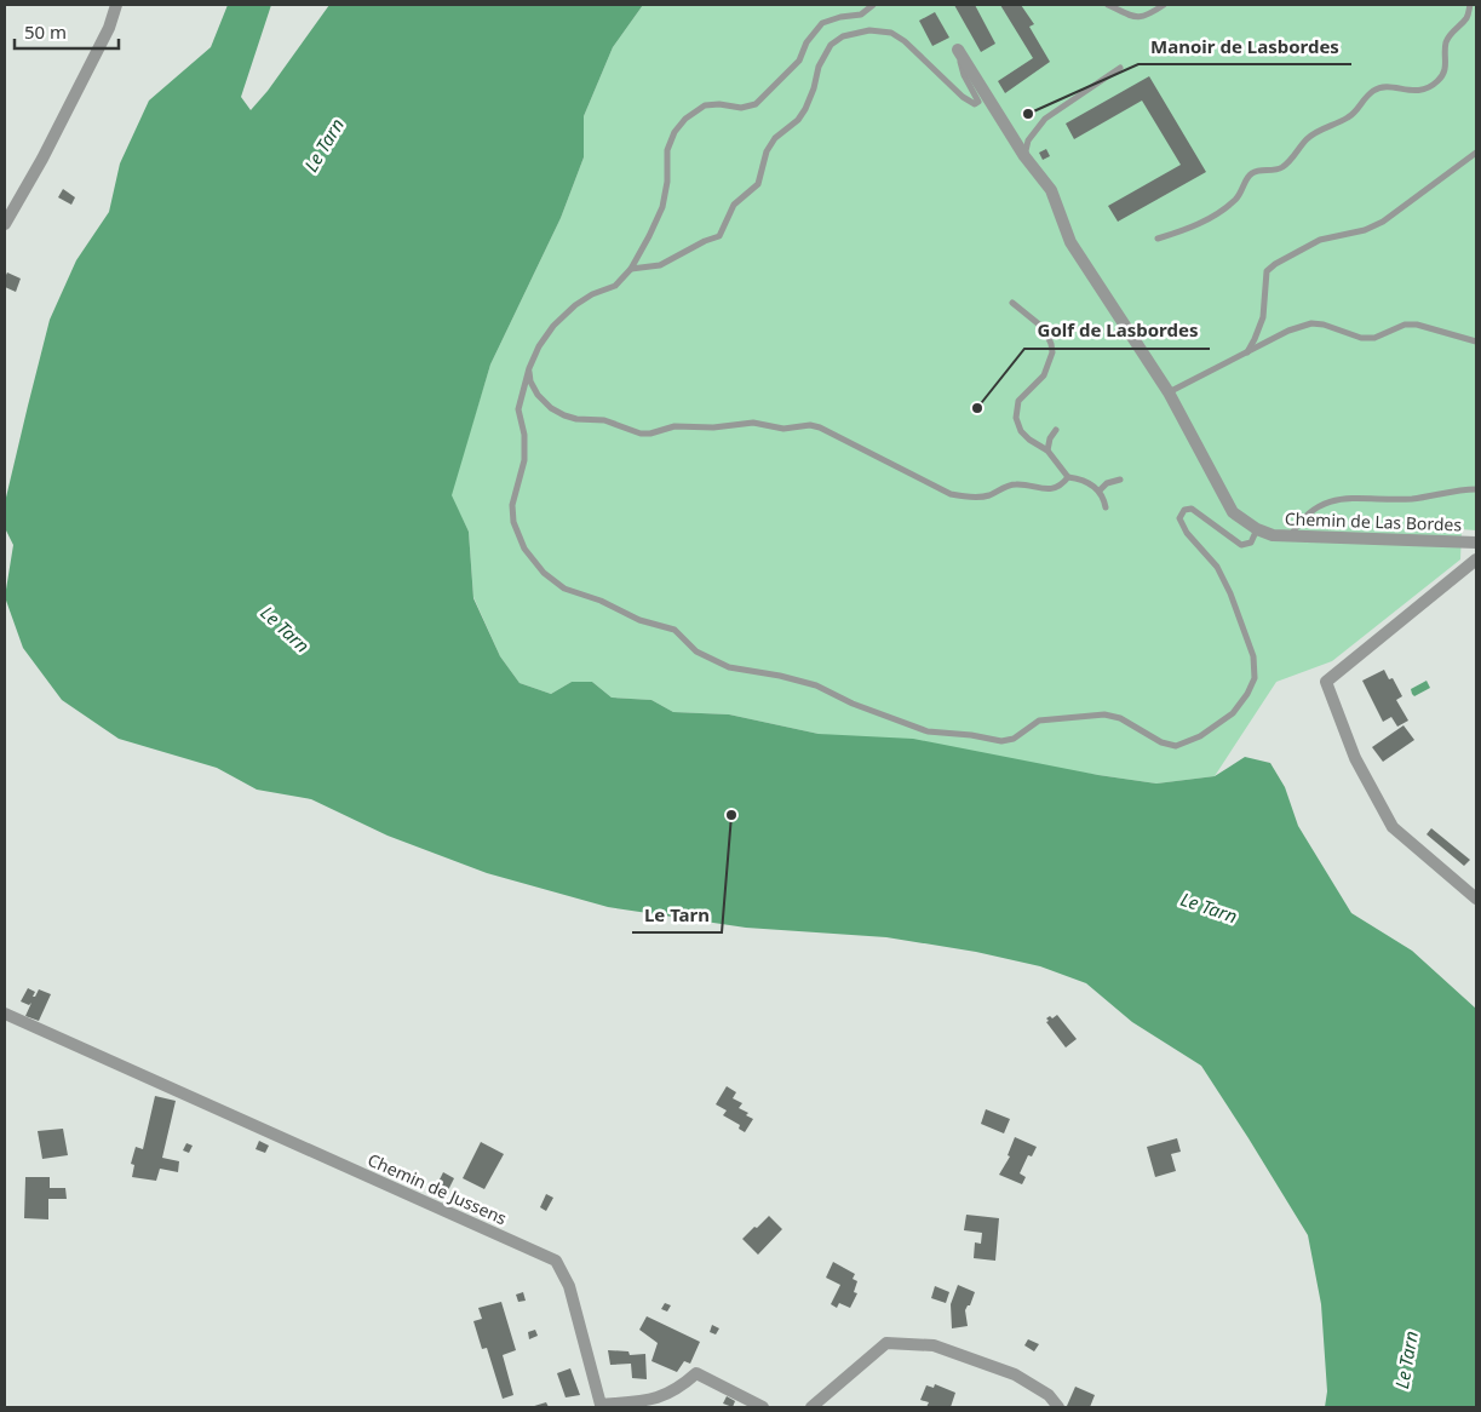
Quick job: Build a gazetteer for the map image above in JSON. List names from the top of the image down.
{
  "streets": {
    "street": ["Chemin de Las Bordes", "Chemin de Jussens"]
  },
  "water": ["Le Tarn"],
  "places": ["Manoir de Lasbordes", "Golf de Lasbordes", "Le Tarn"],
  "scale_bar": "50 m"
}
